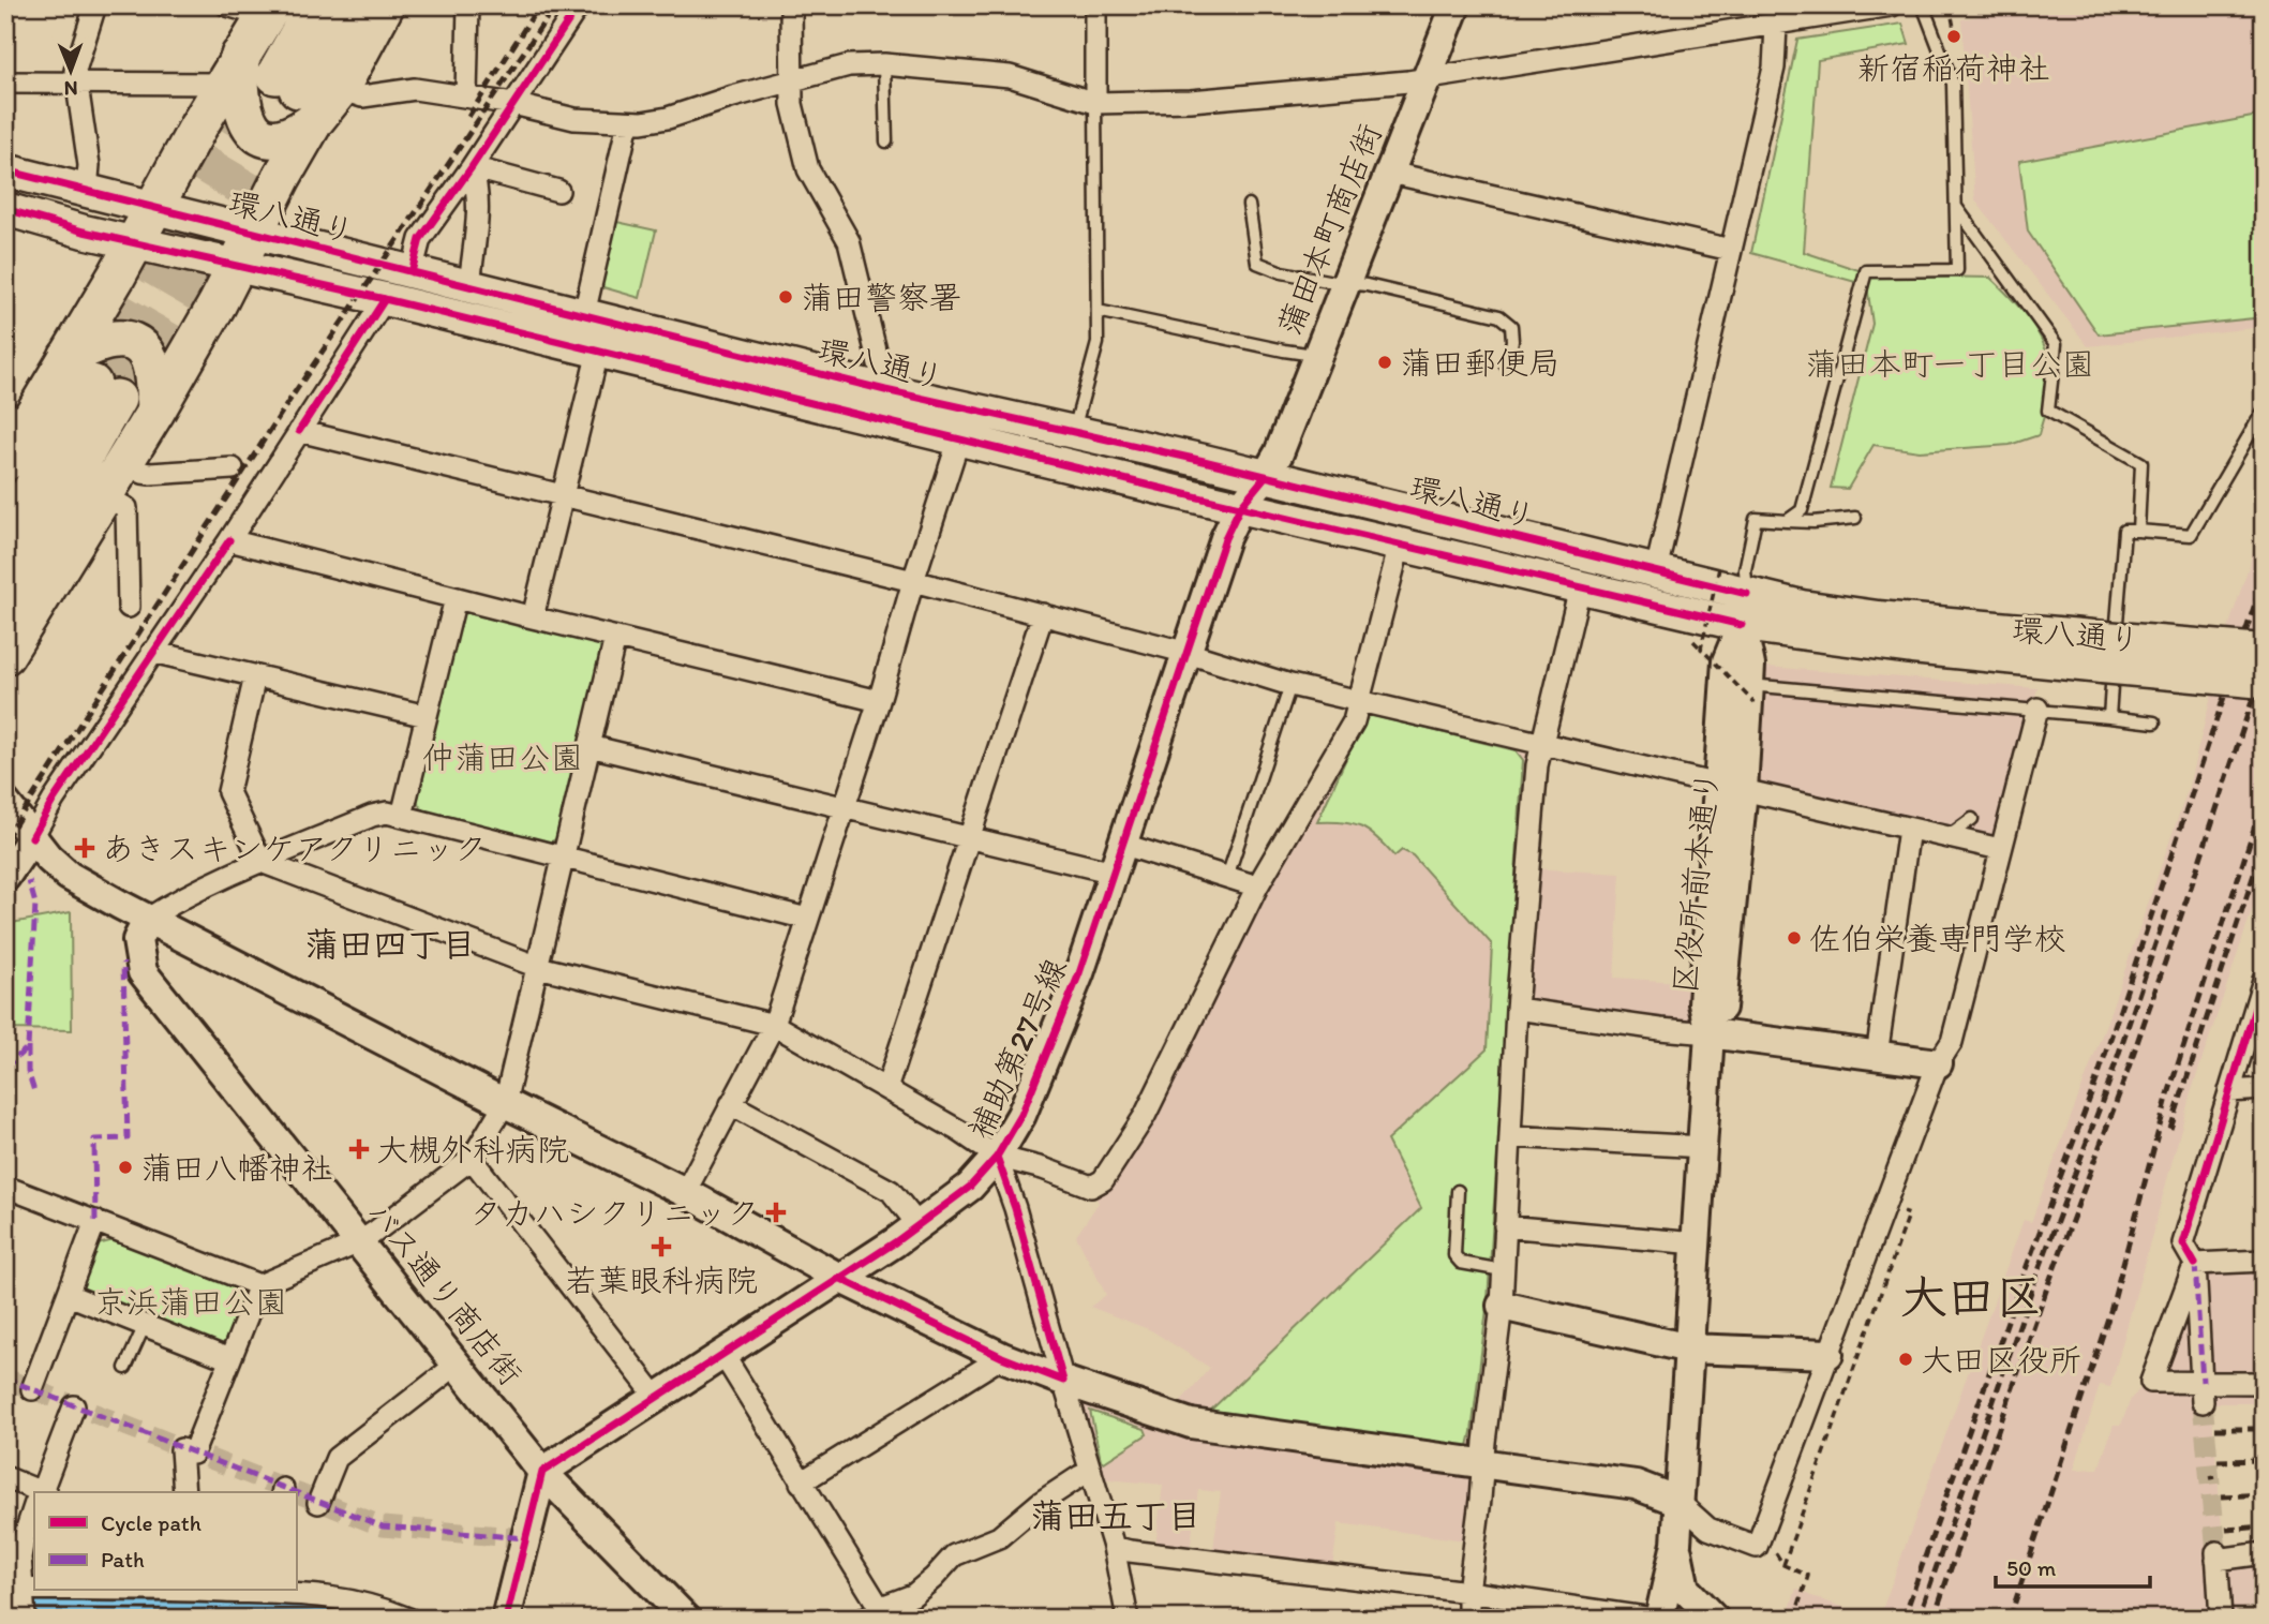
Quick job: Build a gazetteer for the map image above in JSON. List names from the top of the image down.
{
  "streets": {
    "main road": ["環八通り"],
    "street": [
      "蒲田本町商店街",
      "区役所前本通り",
      "補助第27号線",
      "バス通り商店街"
    ]
  },
  "crossings": [
    ["環八通り", "蒲田本町商店街"],
    ["環八通り", "区役所前本通り"],
    ["環八通り", "補助第27号線"],
    ["蒲田本町商店街", "補助第27号線"],
    ["補助第27号線", "バス通り商店街"]
  ],
  "districts": ["蒲田四丁目", "大田区", "蒲田五丁目"],
  "parks": ["蒲田本町一丁目公園", "仲蒲田公園", "京浜蒲田公園"],
  "places": {
    "other": [
      "新宿稲荷神社",
      "蒲田警察署",
      "蒲田郵便局",
      "佐伯栄養専門学校",
      "蒲田八幡神社",
      "大田区役所"
    ],
    "health": [
      "あきスキンケアクリニック",
      "大槻外科病院",
      "タカハシクリニック",
      "若葉眼科病院"
    ]
  },
  "legend": ["Cycle path", "Path"],
  "scale_bar": "50 m",
  "north": "bottom"
}
